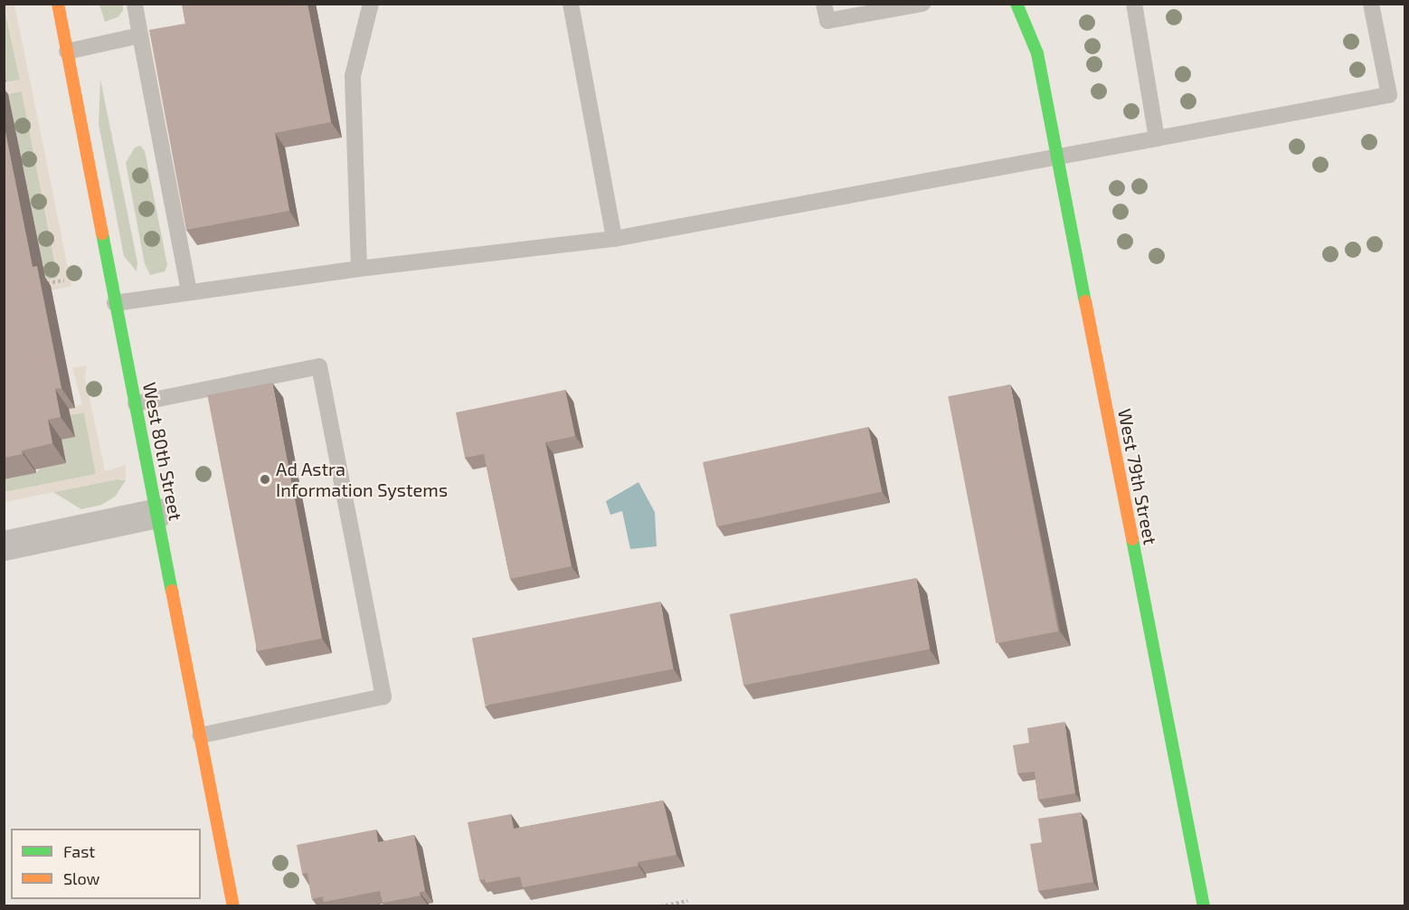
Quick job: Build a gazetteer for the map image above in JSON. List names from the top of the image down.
{
  "streets": {
    "street": ["West 80th Street", "West 79th Street"]
  },
  "places": ["Ad Astra Information Systems"],
  "legend": ["Fast", "Slow"]
}
